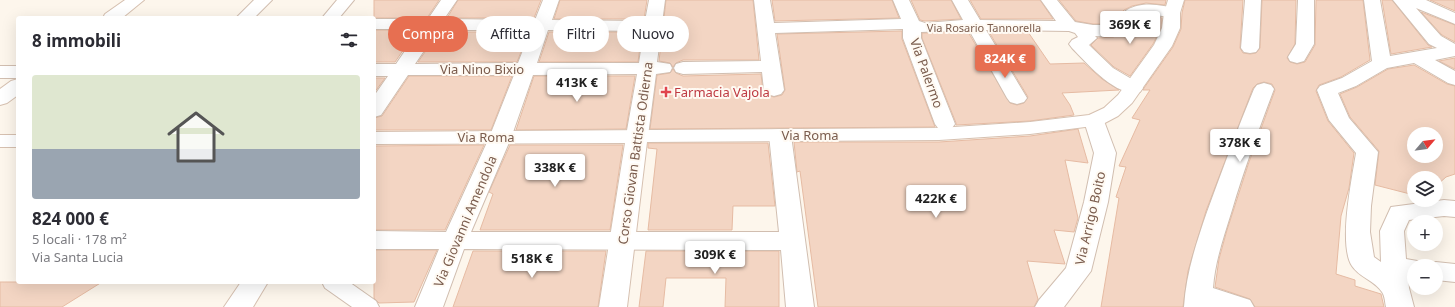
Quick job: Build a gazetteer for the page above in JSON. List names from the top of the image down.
{
  "streets": {
    "street": [
      "Via Rosario Tannorella",
      "Via Nino Bixio",
      "Via Palermo",
      "Via Roma",
      "Corso Giovan Battista Odierna",
      "Via Arrigo Boito",
      "Via Giovanni Amendola"
    ]
  },
  "crossings": [
    ["Via Rosario Tannorella", "Via Palermo"],
    ["Via Rosario Tannorella", "Via Roma"],
    ["Via Nino Bixio", "Corso Giovan Battista Odierna"],
    ["Via Nino Bixio", "Via Giovanni Amendola"],
    ["Via Roma", "Corso Giovan Battista Odierna"],
    ["Via Roma", "Via Arrigo Boito"],
    ["Via Roma", "Via Giovanni Amendola"]
  ],
  "places": {
    "health": ["Farmacia Vajola"]
  },
  "north": "top right",
  "page": {
    "price": [
      "369K €",
      "824K €",
      "413K €",
      "378K €",
      "338K €",
      "422K €",
      "309K €",
      "518K €"
    ],
    "chip": [
      "Compra",
      "Affitta",
      "Filtri",
      "Nuovo"
    ],
    "heading": "8 immobili",
    "list": [
      {
        "name": "824 000 €",
        "note": "5 locali · 178 m² · Via Santa Lucia"
      }
    ],
    "map_buttons": ["+", "−"]
  }
}
